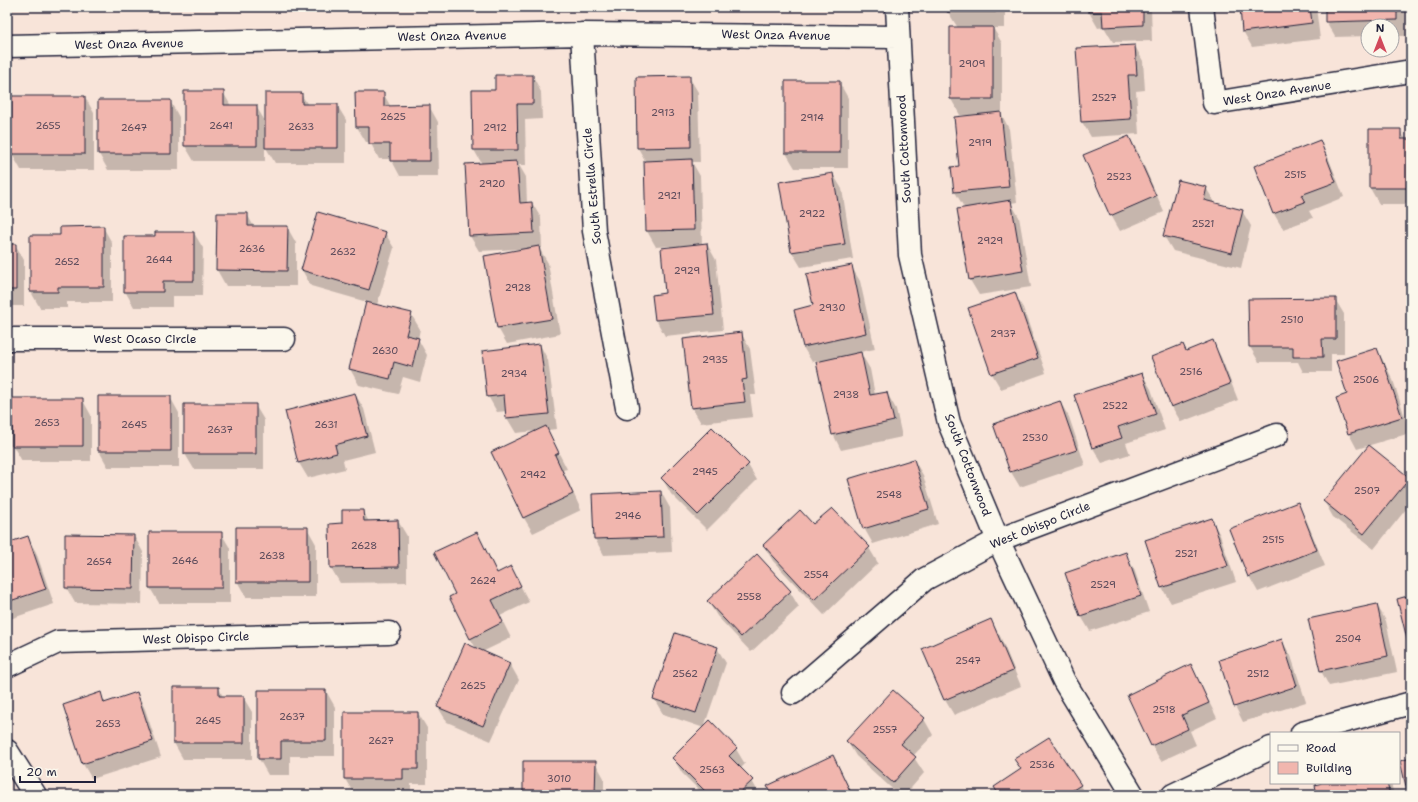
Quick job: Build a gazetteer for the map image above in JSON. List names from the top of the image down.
{
  "streets": {
    "street": [
      "West Onza Avenue",
      "South Cottonwood",
      "South Estrella Circle",
      "West Ocaso Circle",
      "West Obispo Circle"
    ]
  },
  "crossings": [
    ["West Onza Avenue", "South Cottonwood"],
    ["West Onza Avenue", "South Estrella Circle"],
    ["South Cottonwood", "West Obispo Circle"]
  ],
  "house_numbers": [
    "2909",
    "2527",
    "2913",
    "2625",
    "2914",
    "2655",
    "2641",
    "2633",
    "2647",
    "2912",
    "2919",
    "2515",
    "2523",
    "2920",
    "2921",
    "2922",
    "2521",
    "2929",
    "2636",
    "2632",
    "2644",
    "2652",
    "2929",
    "2928",
    "2930",
    "2510",
    "2937",
    "2630",
    "2935",
    "2516",
    "2934",
    "2506",
    "2938",
    "2522",
    "2653",
    "2645",
    "2631",
    "2637",
    "2530",
    "2945",
    "2942",
    "2507",
    "2548",
    "2946",
    "2515",
    "2628",
    "2521",
    "2638",
    "2646",
    "2654",
    "2554",
    "2624",
    "2529",
    "2558",
    "2504",
    "2547",
    "2562",
    "2512",
    "2625",
    "2518",
    "2637",
    "2645",
    "2653",
    "2557",
    "2627",
    "2536",
    "2563",
    "3010"
  ],
  "legend": ["Road", "Building"],
  "scale_bar": "20 m",
  "north": "top"
}
